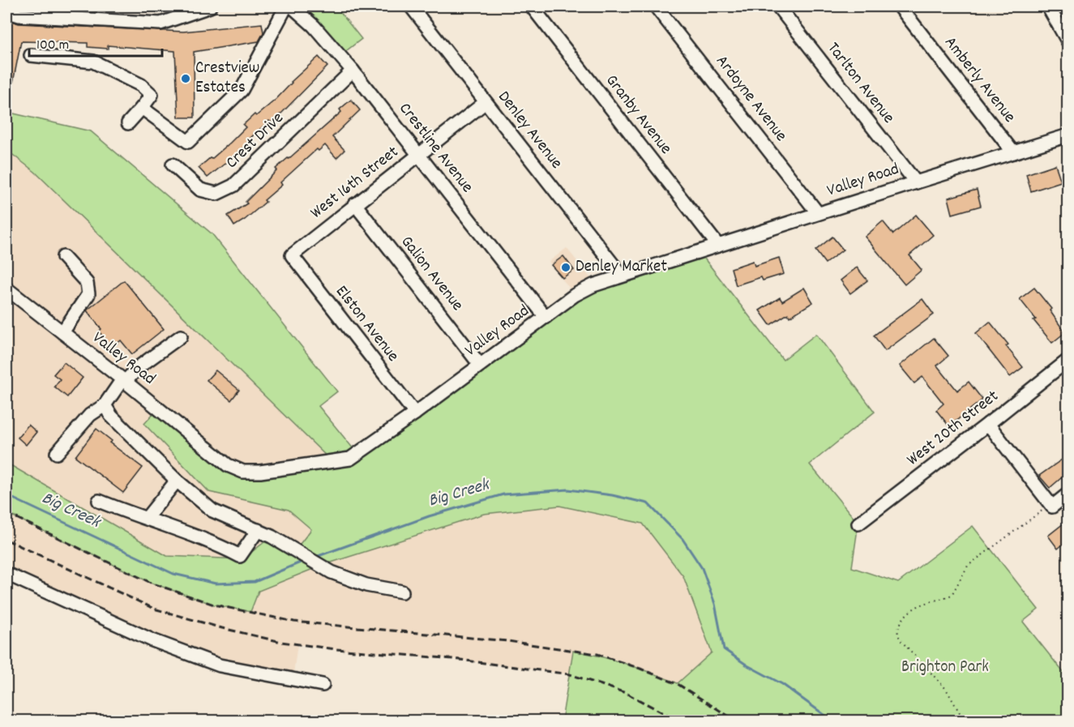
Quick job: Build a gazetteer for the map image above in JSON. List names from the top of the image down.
{
  "streets": {
    "street": [
      "Amberly Avenue",
      "Tarlton Avenue",
      "Ardoyne Avenue",
      "Granby Avenue",
      "Denley Avenue",
      "Crest Drive",
      "Crestline Avenue",
      "Valley Road",
      "West 16th Street",
      "Galion Avenue",
      "Elston Avenue",
      "West 20th Street"
    ]
  },
  "crossings": [
    ["Amberly Avenue", "Valley Road"],
    ["Tarlton Avenue", "Valley Road"],
    ["Ardoyne Avenue", "Valley Road"],
    ["Granby Avenue", "Valley Road"],
    ["Denley Avenue", "Valley Road"],
    ["Denley Avenue", "West 16th Street"],
    ["Crest Drive", "Crestline Avenue"],
    ["Crestline Avenue", "Valley Road"],
    ["Crestline Avenue", "West 16th Street"],
    ["Valley Road", "Galion Avenue"],
    ["Valley Road", "Elston Avenue"],
    ["West 16th Street", "Galion Avenue"],
    ["West 16th Street", "Elston Avenue"]
  ],
  "water": ["Big Creek"],
  "parks": ["Brighton Park"],
  "places": ["Crestview Estates", "Denley Market"],
  "scale_bar": "100 m"
}
